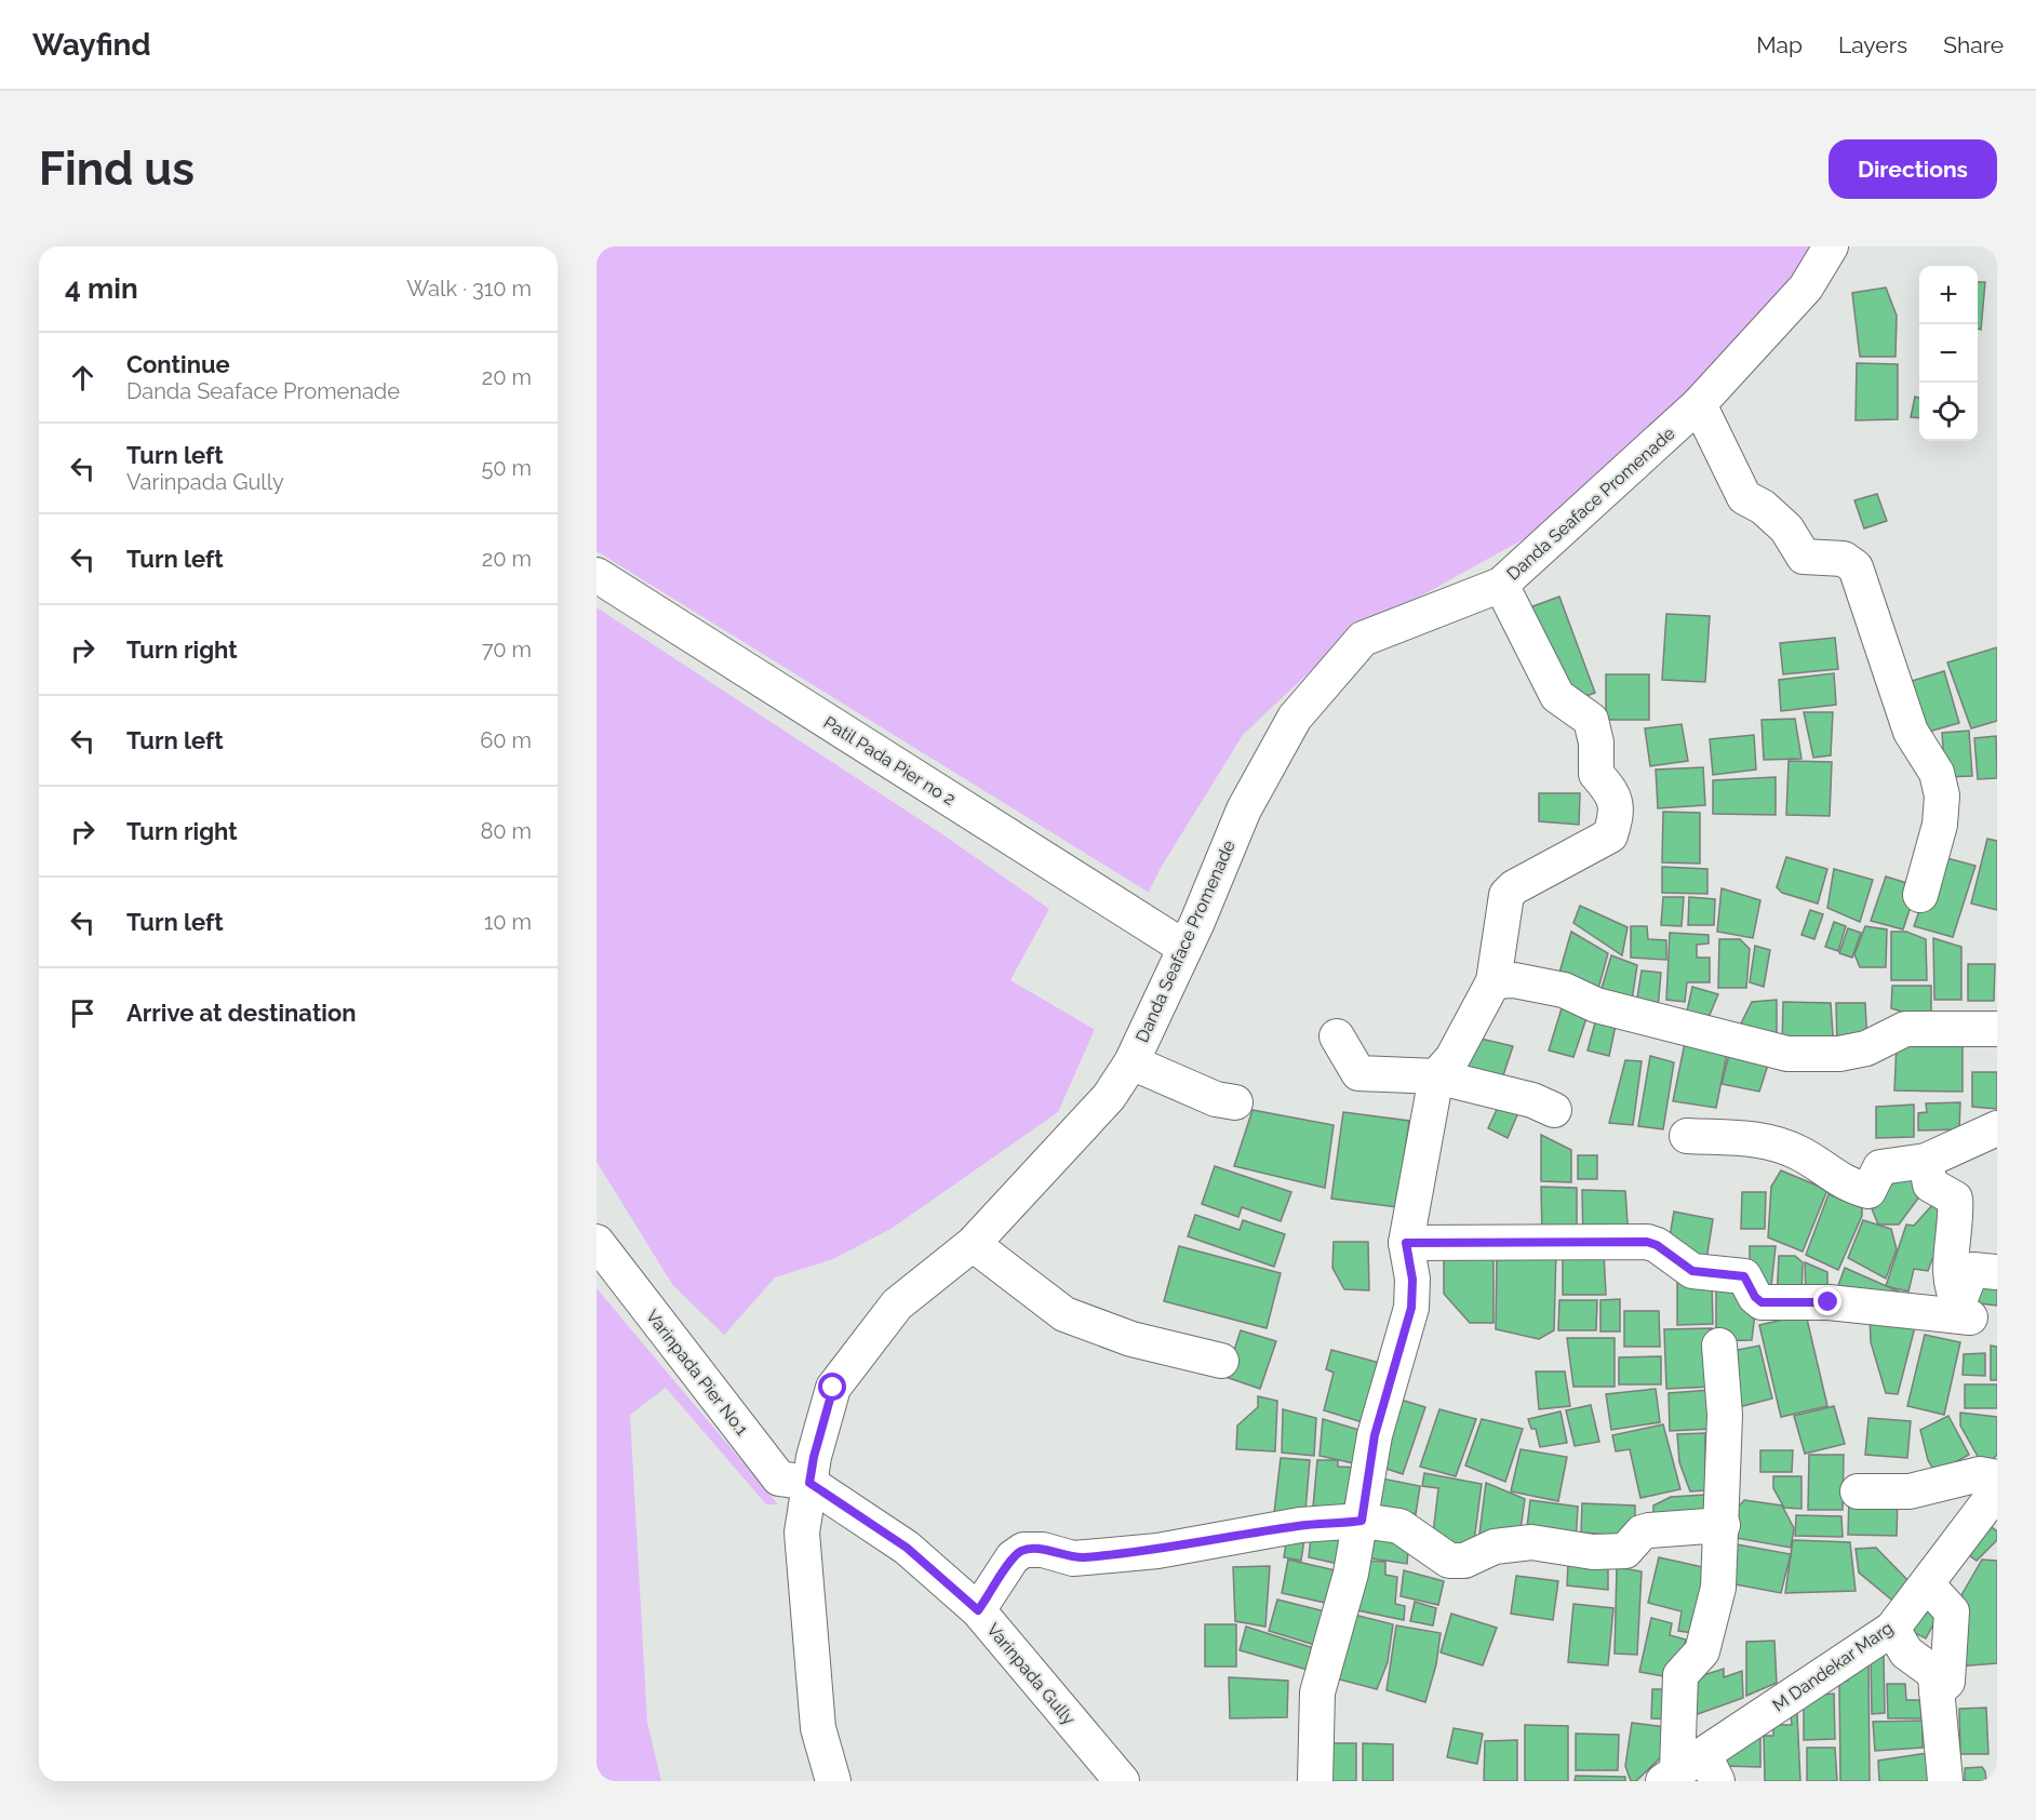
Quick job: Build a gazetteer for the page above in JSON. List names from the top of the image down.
{
  "streets": {
    "street": [
      "Danda Seaface Promenade",
      "Patil Pada Pier no 2",
      "Varinpada Pier No.1",
      "M Dandekar Marg",
      "Varinpada Gully"
    ]
  },
  "crossings": [
    ["Danda Seaface Promenade", "Patil Pada Pier no 2"],
    ["Danda Seaface Promenade", "Varinpada Pier No.1"],
    ["Danda Seaface Promenade", "Varinpada Gully"],
    ["Varinpada Pier No.1", "Varinpada Gully"]
  ],
  "page": {
    "header": "Wayfind",
    "nav": ["Map", "Layers", "Share"],
    "buttons": "Directions",
    "title": "Find us",
    "heading": ["4 min", "Walk · 310 m"],
    "map_buttons": ["+", "−"],
    "list": [
      ["Continue", "Danda Seaface Promenade", "20 m"],
      ["Turn left", "Varinpada Gully", "50 m"],
      ["Turn left", "20 m"],
      ["Turn right", "70 m"],
      ["Turn left", "60 m"],
      ["Turn right", "80 m"],
      ["Turn left", "10 m"],
      "Arrive at destination"
    ]
  }
}
